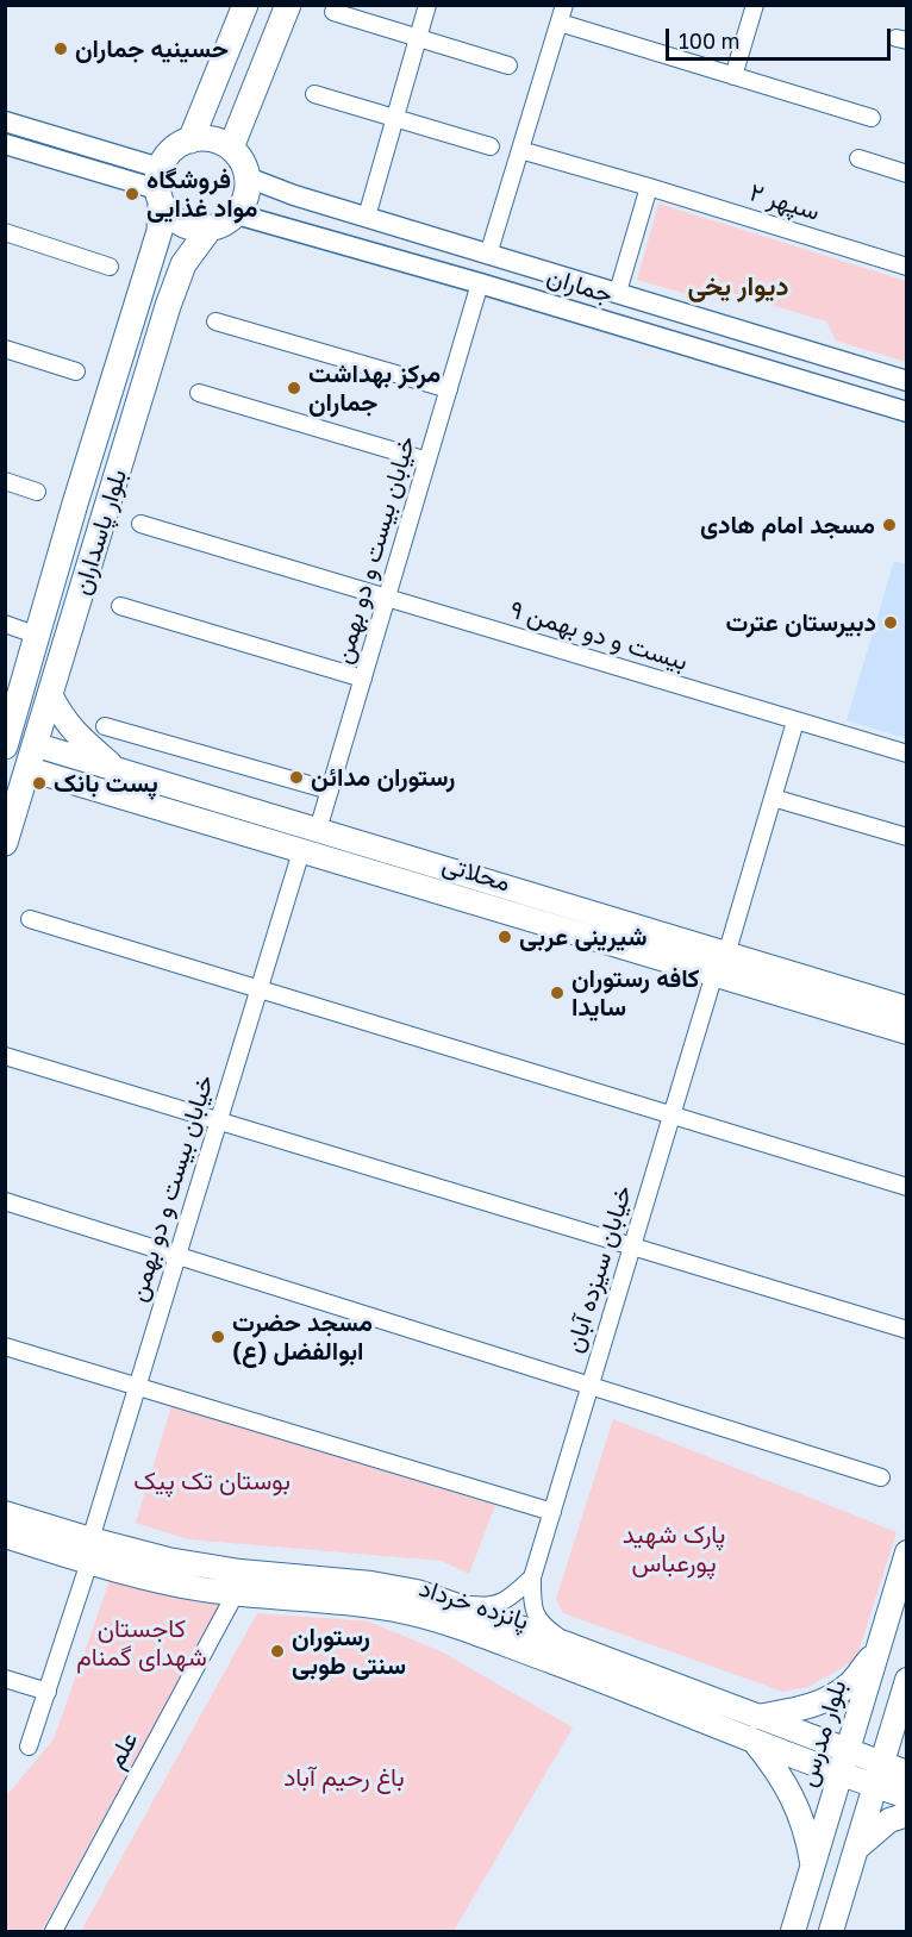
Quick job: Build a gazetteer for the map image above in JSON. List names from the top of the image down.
{
  "streets": {
    "main road": [
      "بلوار پاسداران",
      "محلاتی",
      "پانزده خرداد",
      "بلوار مدرس"
    ],
    "street": [
      "سپهر ۲",
      "جماران",
      "خیابان بیست و دو بهمن",
      "بیست و دو بهمن ۹",
      "خیابان سیزده آبان",
      "علم"
    ]
  },
  "crossings": [
    ["جماران", "بلوار پاسداران"],
    ["جماران", "خیابان بیست و دو بهمن"],
    ["بلوار پاسداران", "محلاتی"],
    ["خیابان بیست و دو بهمن", "بیست و دو بهمن ۹"],
    ["خیابان بیست و دو بهمن", "محلاتی"],
    ["خیابان بیست و دو بهمن", "پانزده خرداد"],
    ["بیست و دو بهمن ۹", "خیابان سیزده آبان"],
    ["محلاتی", "خیابان سیزده آبان"],
    ["خیابان سیزده آبان", "پانزده خرداد"],
    ["پانزده خرداد", "بلوار مدرس"],
    ["پانزده خرداد", "علم"]
  ],
  "districts": ["دیوار یخی"],
  "parks": [
    "بوستان تک پیک",
    "پارک شهید پورعباس",
    "کاجستان شهدای گمنام",
    "باغ رحیم آباد"
  ],
  "places": [
    "حسینیه جماران",
    "فروشگاه مواد غذایی",
    "مرکز بهداشت جماران",
    "مسجد امام هادی",
    "دبیرستان عترت",
    "رستوران مدائن",
    "پست بانک",
    "شیرینی عربی",
    "کافه رستوران سایدا",
    "مسجد حضرت ابوالفضل (ع)",
    "رستوران سنتی طوبی"
  ],
  "scale_bar": "100 m"
}
